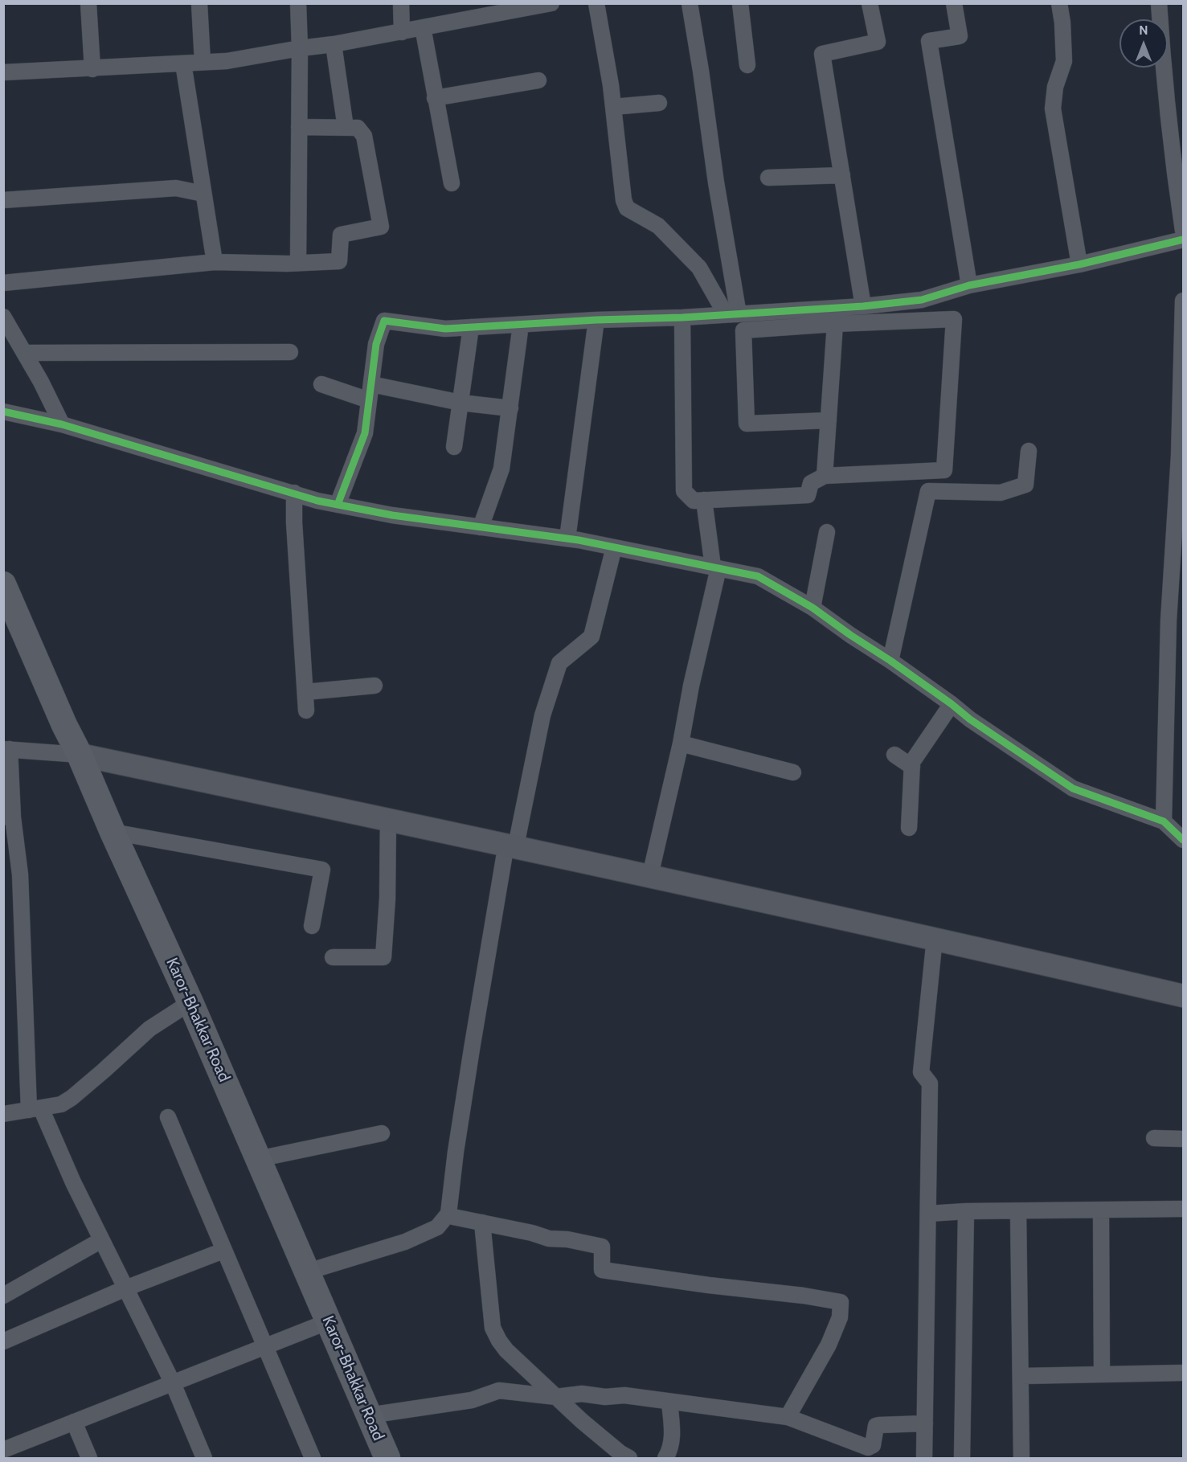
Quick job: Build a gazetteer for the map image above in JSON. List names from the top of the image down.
{
  "streets": {
    "main road": ["Karor-Bhakkar Road"]
  },
  "north": "top"
}
